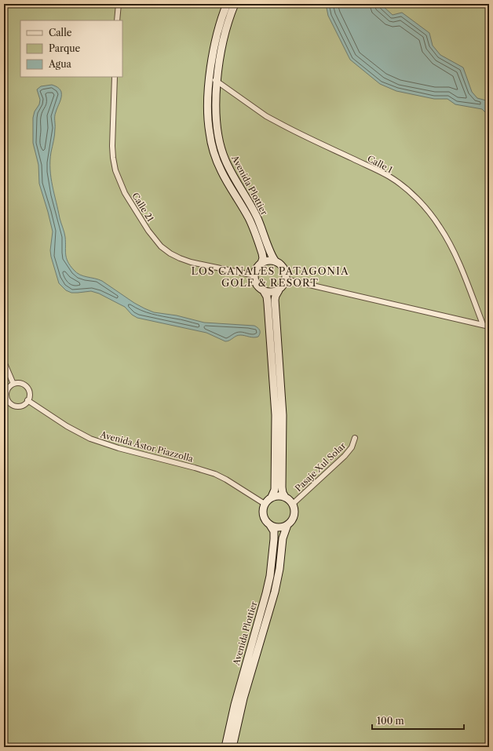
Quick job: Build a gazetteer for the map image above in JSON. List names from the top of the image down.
{
  "streets": {
    "street": [
      "Calle 1",
      "Avenida Plottier",
      "Calle 21",
      "Avenida Ástor Piazzolla",
      "Pasaje Xul Solar"
    ]
  },
  "crossings": [
    ["Calle 1", "Avenida Plottier"],
    ["Avenida Plottier", "Calle 21"],
    ["Avenida Plottier", "Avenida Ástor Piazzolla"],
    ["Avenida Plottier", "Pasaje Xul Solar"],
    ["Avenida Ástor Piazzolla", "Pasaje Xul Solar"]
  ],
  "districts": ["LOS CANALES PATAGONIA GOLF & RESORT"],
  "legend": ["Calle", "Parque", "Agua"],
  "scale_bar": "100 m"
}
